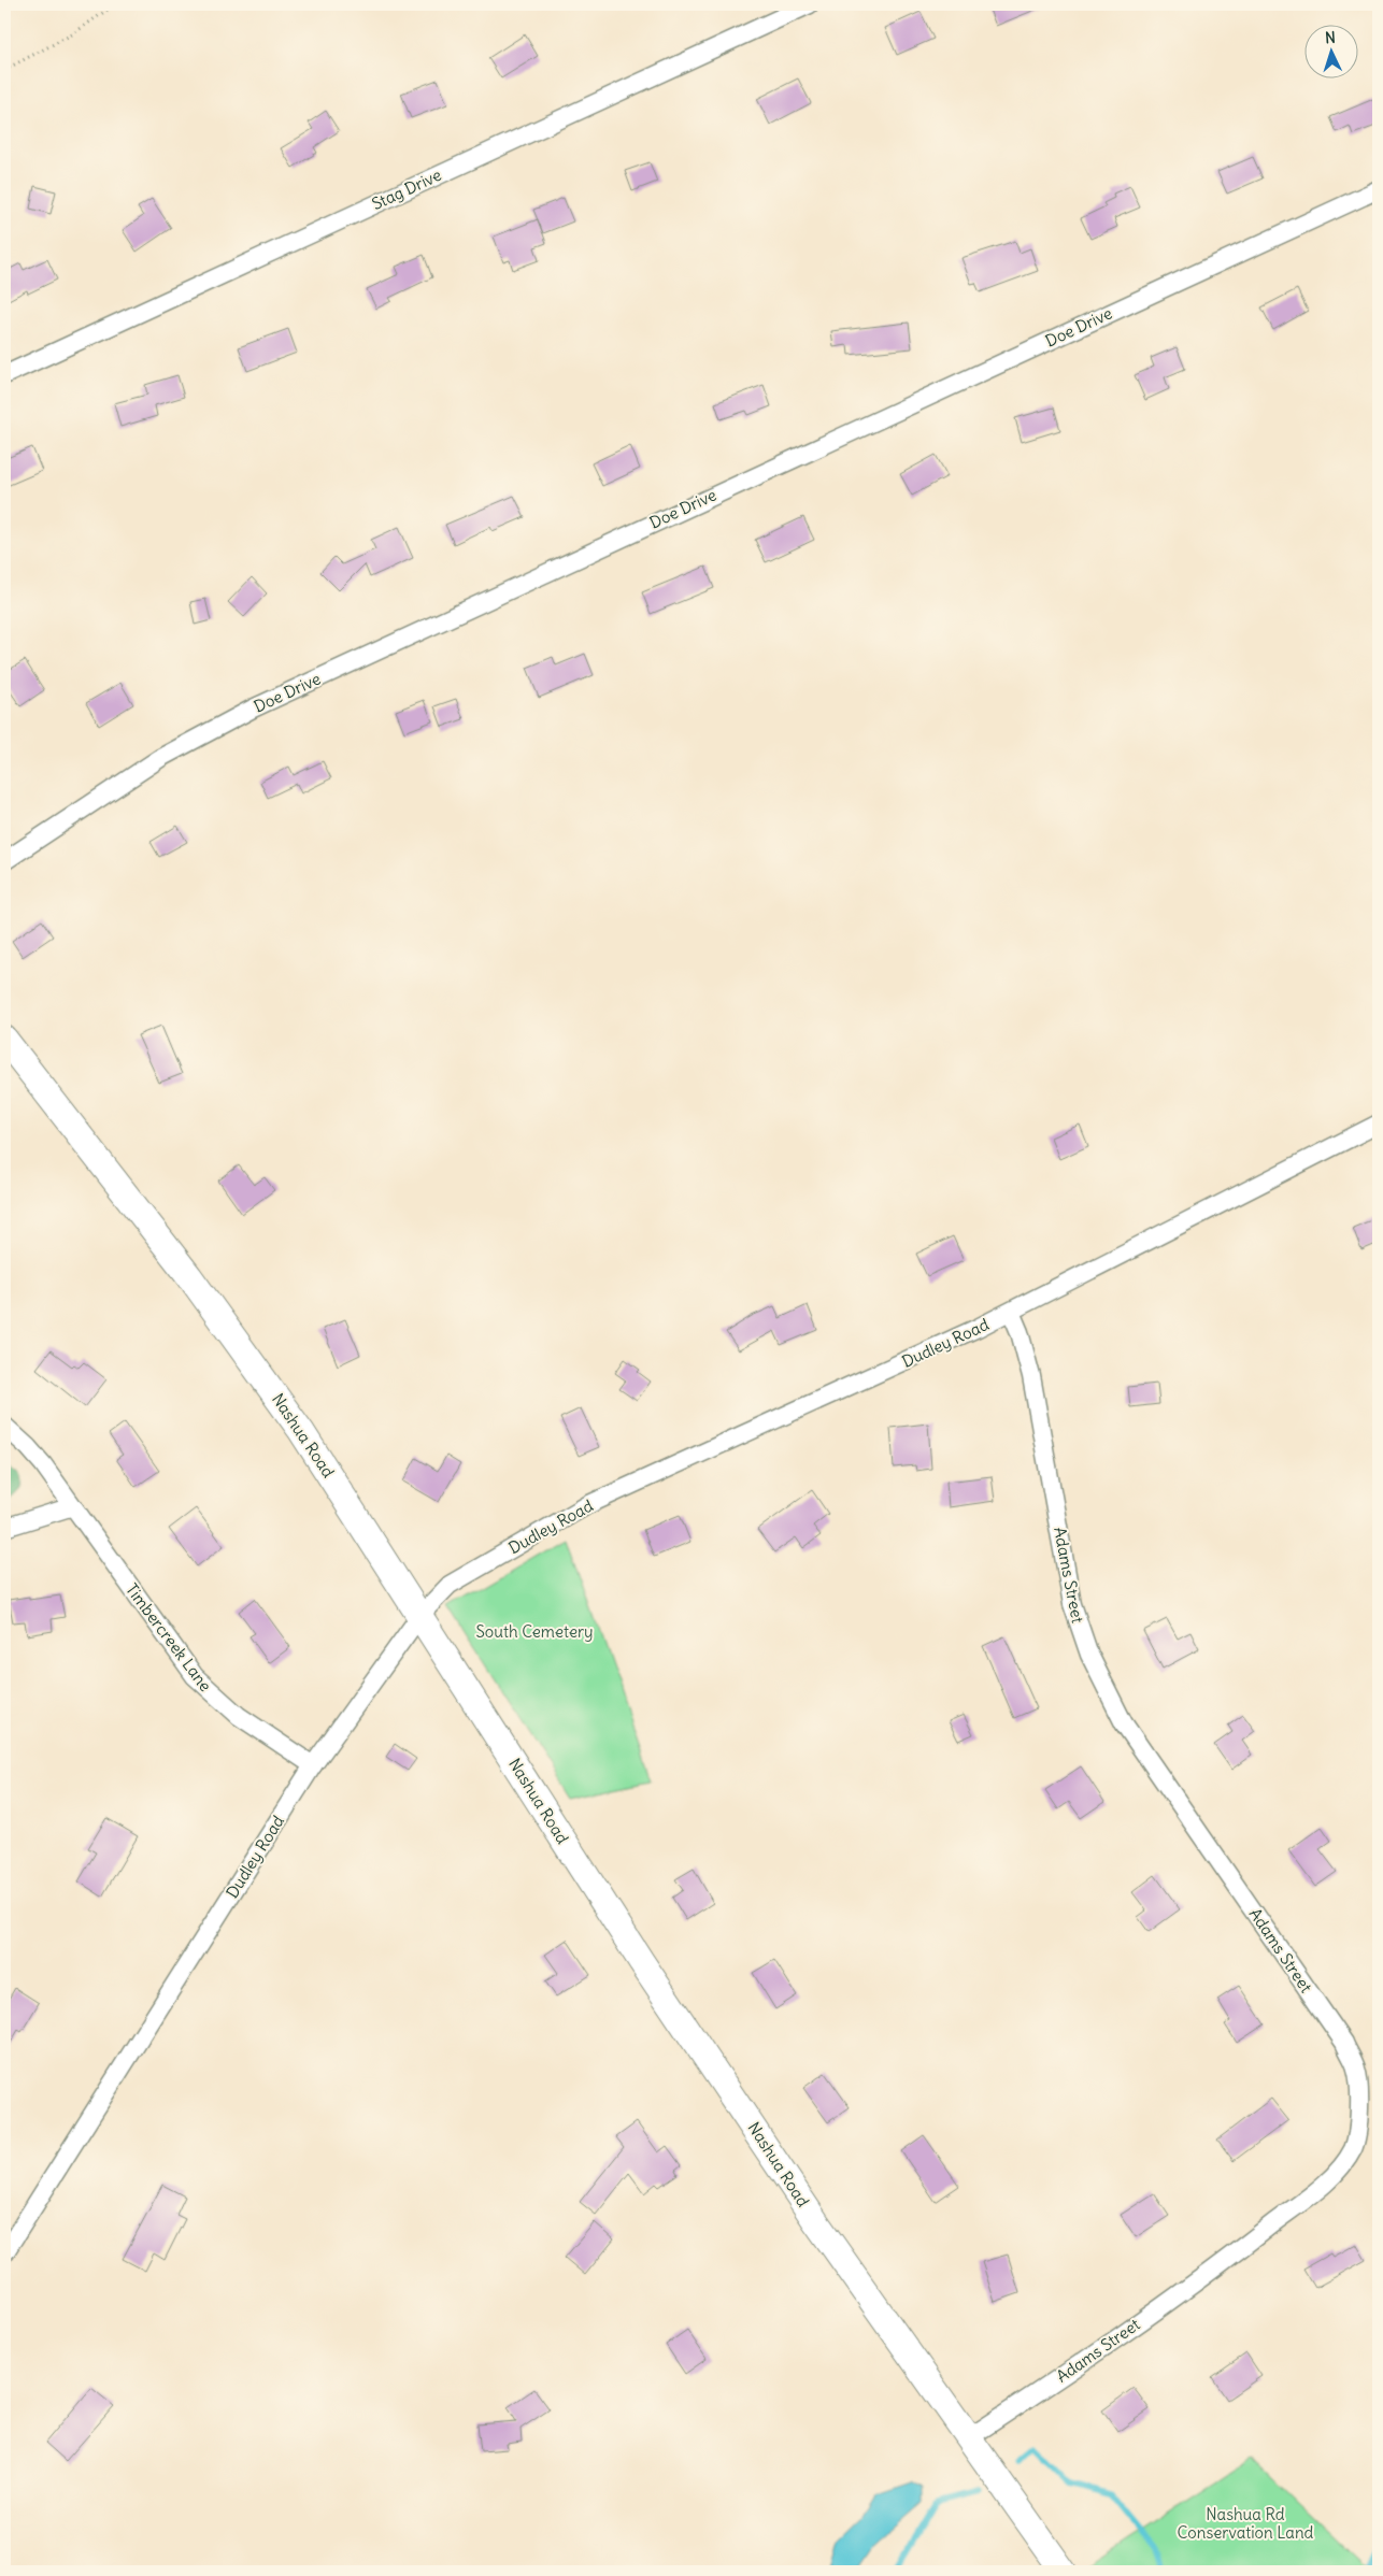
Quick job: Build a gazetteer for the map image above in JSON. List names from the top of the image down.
{
  "streets": {
    "main road": ["Nashua Road"],
    "street": [
      "Stag Drive",
      "Doe Drive",
      "Dudley Road",
      "Adams Street",
      "Timbercreek Lane"
    ]
  },
  "crossings": [
    ["Dudley Road", "Nashua Road"],
    ["Dudley Road", "Adams Street"],
    ["Dudley Road", "Timbercreek Lane"],
    ["Nashua Road", "Adams Street"]
  ],
  "parks": ["South Cemetery", "Nashua Rd Conservation Land"],
  "north": "top"
}
